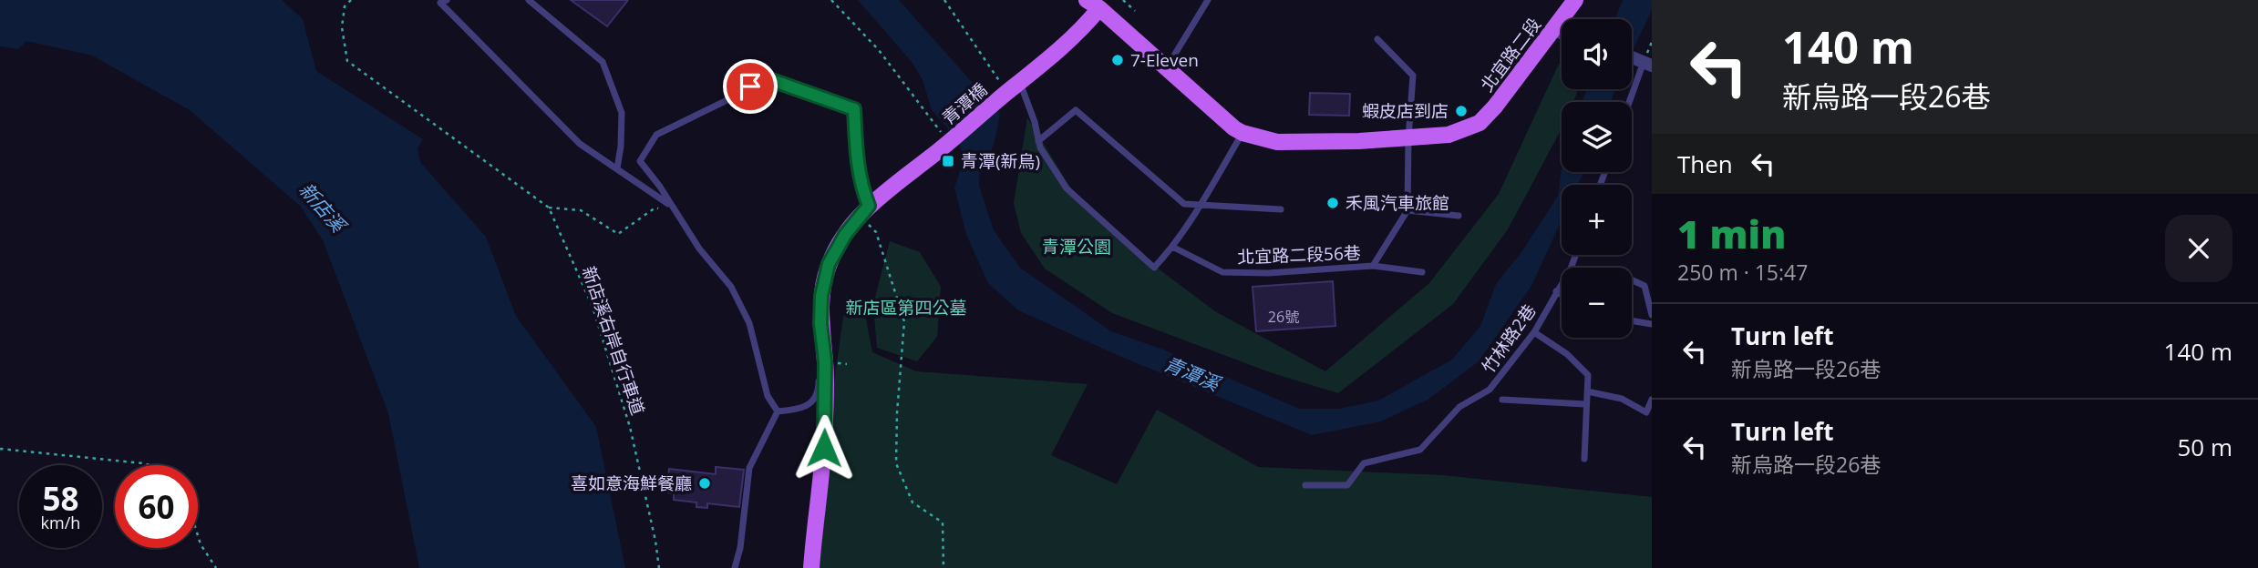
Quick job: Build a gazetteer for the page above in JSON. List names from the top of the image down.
{
  "streets": {
    "main road": ["北宜路二段", "青潭橋"],
    "lane": ["北宜路二段56巷", "竹林路2巷"],
    "path": ["新店溪右岸自行車道"]
  },
  "crossings": [
    ["北宜路二段", "青潭橋"]
  ],
  "water": ["新店溪", "青潭溪"],
  "parks": ["青潭公園", "新店區第四公墓"],
  "places": {
    "other": [
      "7-Eleven",
      "蝦皮店到店",
      "禾風汽車旅館",
      "喜如意海鮮餐廳"
    ],
    "transit": ["青潭(新烏)"]
  },
  "house_numbers": ["26號"],
  "page": {
    "turn": ["140 m", "新烏路一段26巷"],
    "map_buttons": ["+", "−"],
    "then": "Then",
    "heading": ["1 min", "250 m · 15:47"],
    "list": [
      {
        "name": "Turn left",
        "note": "新烏路一段26巷",
        "value": "140 m"
      },
      {
        "name": "Turn left",
        "note": "新烏路一段26巷",
        "value": "50 m"
      }
    ],
    "speed": "58 km/h",
    "limit": "60"
  }
}
